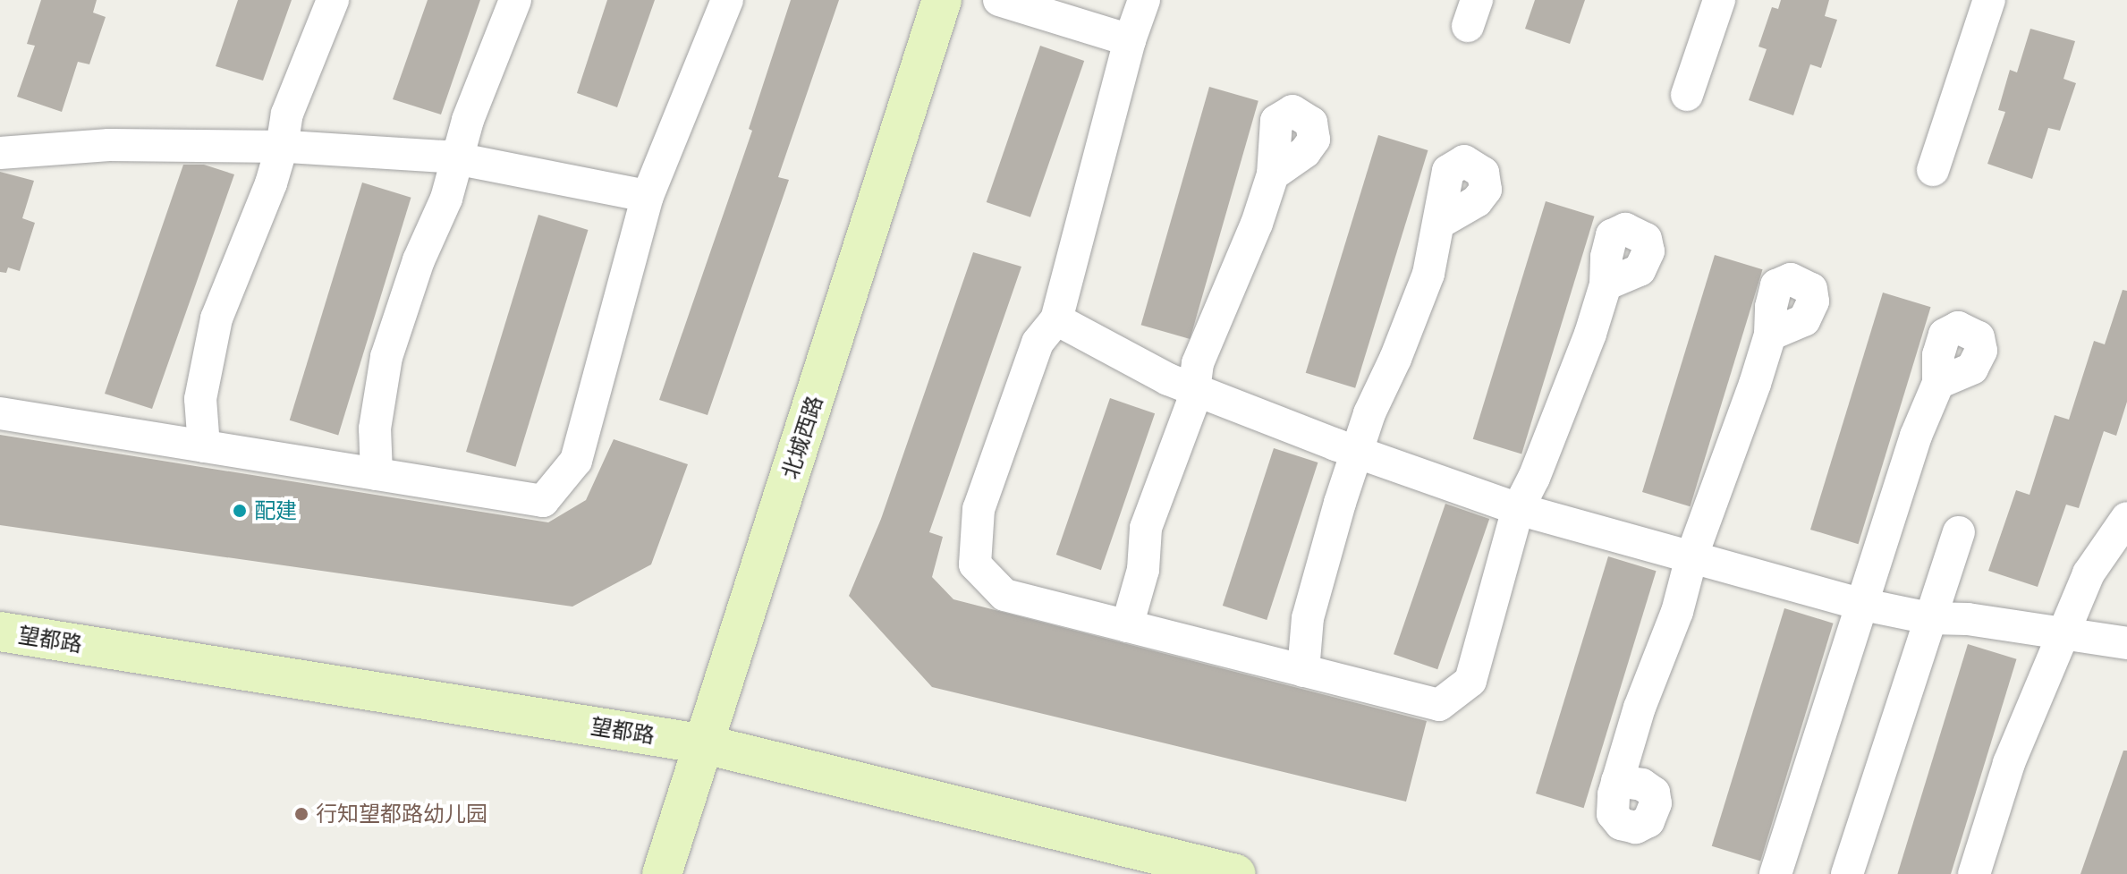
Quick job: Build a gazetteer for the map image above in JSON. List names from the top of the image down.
{
  "streets": {
    "street": ["北城西路", "望都路"]
  },
  "crossings": [
    ["北城西路", "望都路"]
  ],
  "places": ["配建", "行知望都路幼儿园"]
}
